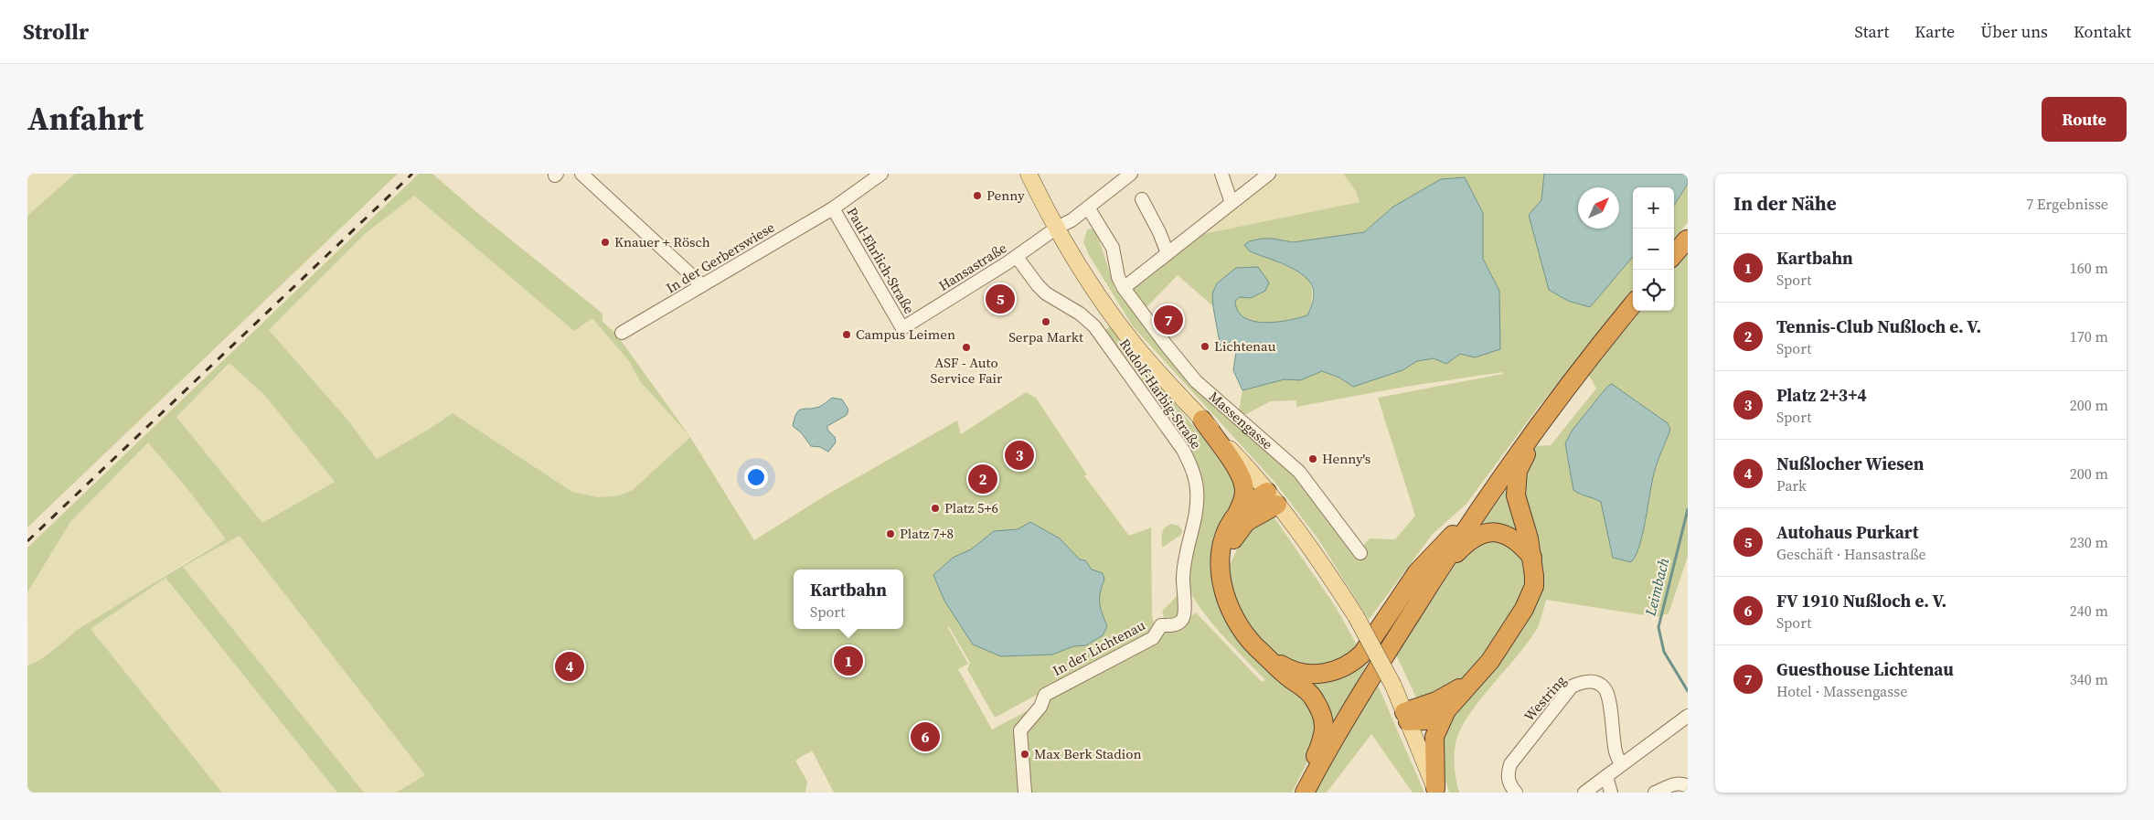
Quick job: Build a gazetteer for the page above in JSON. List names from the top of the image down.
{
  "streets": {
    "street": [
      "In der Gerberswiese",
      "Paul-Ehrlich-Straße",
      "Hansastraße",
      "Rudolf-Harbig-Straße",
      "Massengasse",
      "In der Lichtenau",
      "Westring"
    ]
  },
  "crossings": [
    ["In der Gerberswiese", "Paul-Ehrlich-Straße"],
    ["Paul-Ehrlich-Straße", "Hansastraße"],
    ["Hansastraße", "Rudolf-Harbig-Straße"],
    ["Hansastraße", "Massengasse"],
    ["Rudolf-Harbig-Straße", "In der Lichtenau"]
  ],
  "water": ["Leimbach"],
  "places": [
    "Penny",
    "Knauer + Rösch",
    "Serpa Markt",
    "Campus Leimen",
    "Lichtenau",
    "ASF - Auto Service Fair",
    "Henny's",
    "Platz 5+6",
    "Platz 7+8",
    "Max Berk Stadion"
  ],
  "north": "top right",
  "page": {
    "header": "Strollr",
    "nav": [
      "Start",
      "Karte",
      "Über uns",
      "Kontakt"
    ],
    "title": "Anfahrt",
    "buttons": "Route",
    "heading": ["In der Nähe", "7 Ergebnisse"],
    "map_buttons": ["+", "−"],
    "list": [
      {
        "mark": "1",
        "name": "Kartbahn",
        "note": "Sport",
        "value": "160 m"
      },
      {
        "mark": "2",
        "name": "Tennis-Club Nußloch e. V.",
        "note": "Sport",
        "value": "170 m"
      },
      {
        "mark": "3",
        "name": "Platz 2+3+4",
        "note": "Sport",
        "value": "200 m"
      },
      {
        "mark": "4",
        "name": "Nußlocher Wiesen",
        "note": "Park",
        "value": "200 m"
      },
      {
        "mark": "5",
        "name": "Autohaus Purkart",
        "note": "Geschäft · Hansastraße",
        "value": "230 m"
      },
      {
        "mark": "6",
        "name": "FV 1910 Nußloch e. V.",
        "note": "Sport",
        "value": "240 m"
      },
      {
        "mark": "7",
        "name": "Guesthouse Lichtenau",
        "note": "Hotel · Massengasse",
        "value": "340 m"
      }
    ],
    "pins": [
      "5",
      "7",
      "3",
      "2",
      "1",
      "4",
      "6"
    ],
    "popup": ["Kartbahn", "Sport"]
  }
}
